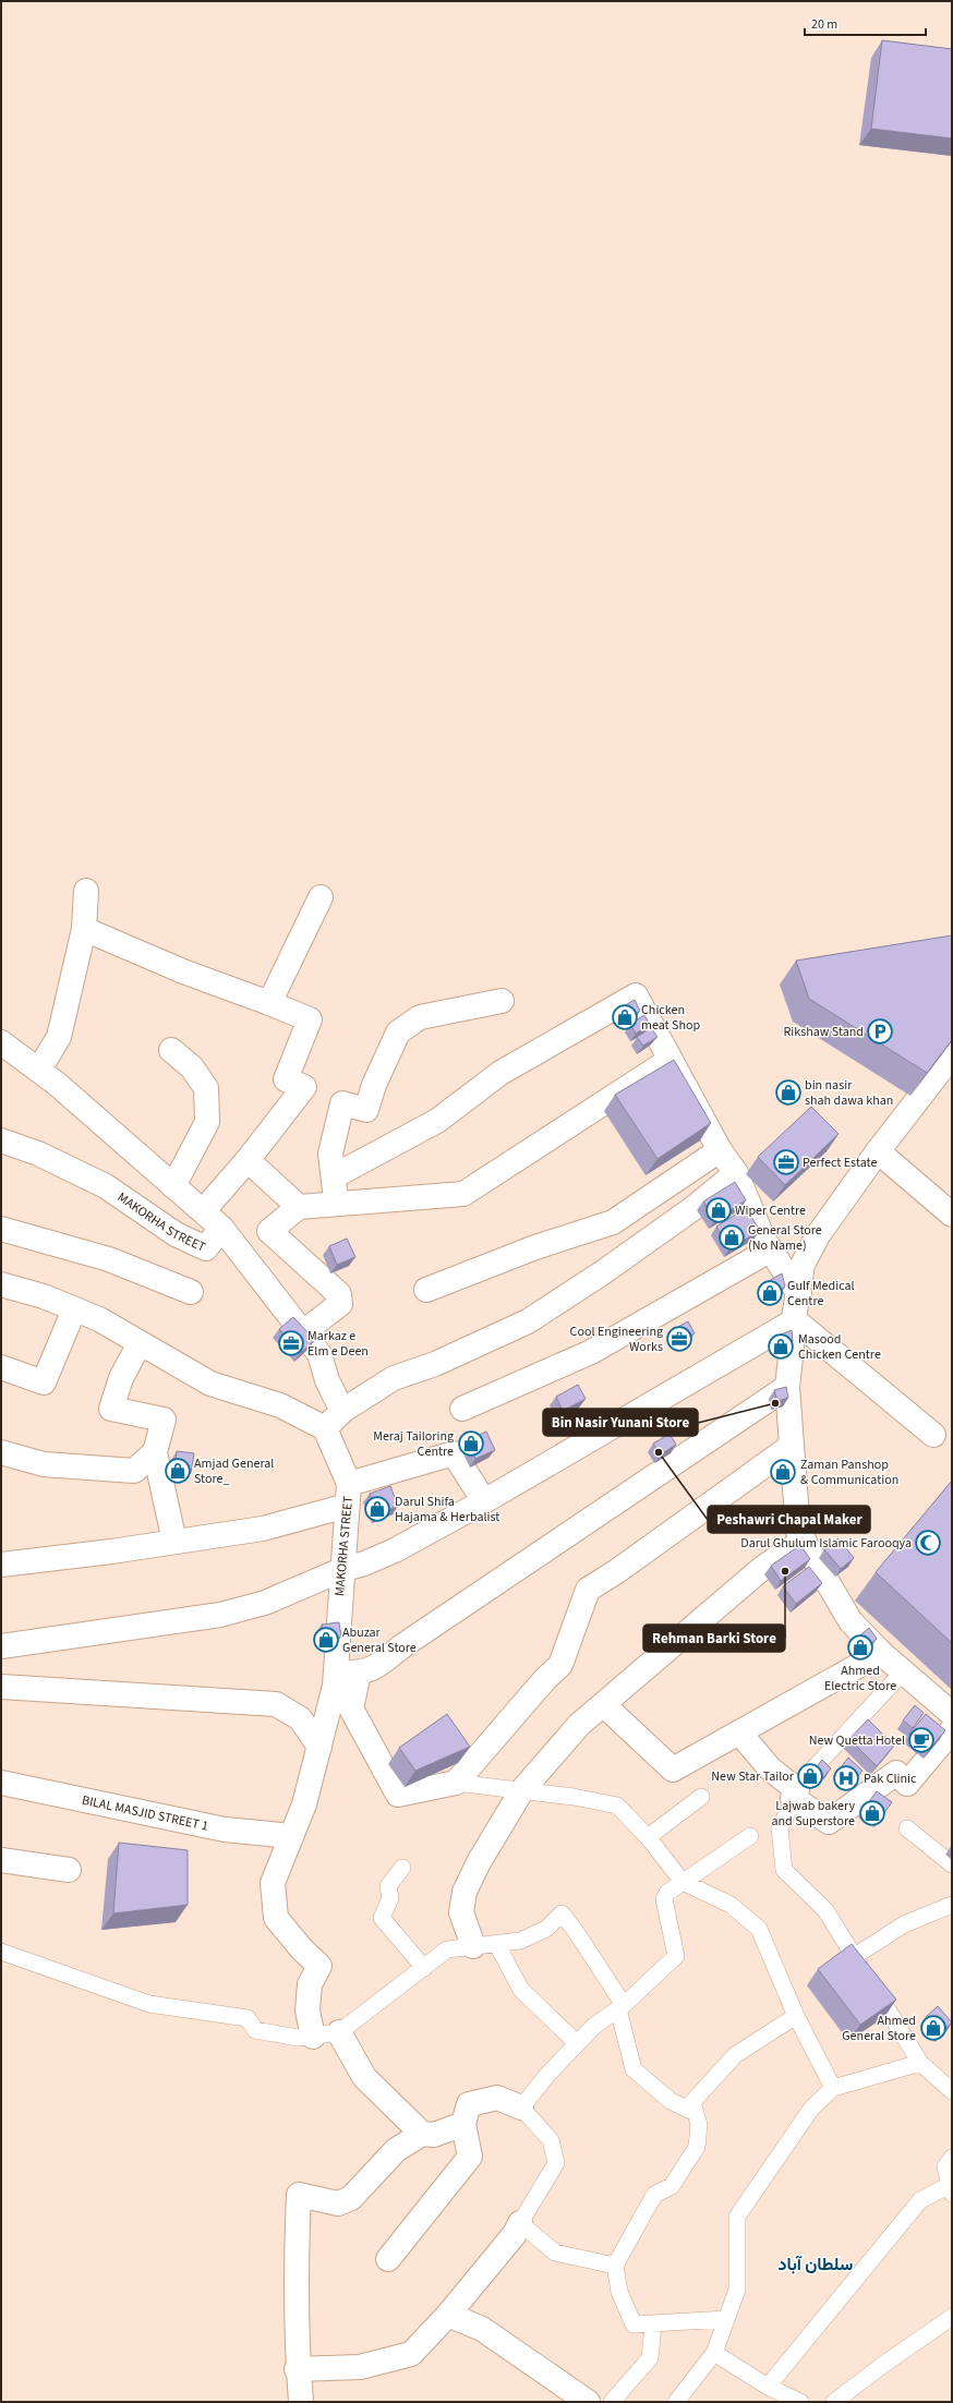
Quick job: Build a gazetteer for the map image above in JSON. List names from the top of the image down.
{
  "streets": {
    "street": ["MAKORHA STREET", "BILAL MASJID STREET 1"]
  },
  "crossings": [
    ["MAKORHA STREET", "BILAL MASJID STREET 1"]
  ],
  "districts": ["سلطان آباد"],
  "places": {
    "shop": [
      "Chicken meat Shop",
      "bin nasir shah dawa khan",
      "Wiper Centre",
      "General Store (No Name)",
      "Gulf Medical Centre",
      "Masood Chicken Centre",
      "Meraj Tailoring Centre",
      "Amjad General Store_",
      "Zaman Panshop & Communication",
      "Darul Shifa Hajama & Herbalist",
      "Abuzar General Store",
      "Ahmed Electric Store",
      "New Star Tailor",
      "Lajwab bakery and Superstore",
      "Ahmed General Store"
    ],
    "parking": ["Rikshaw Stand"],
    "office": ["Perfect Estate", "Cool Engineering Works", "Markaz e Elm e Deen"],
    "other": ["Bin Nasir Yunani Store", "Peshawri Chapal Maker", "Rehman Barki Store"],
    "mosque": ["Darul Ghulum Islamic Farooqya"],
    "cafe": ["New Quetta Hotel"],
    "hospital": ["Pak Clinic"]
  },
  "scale_bar": "20 m"
}
